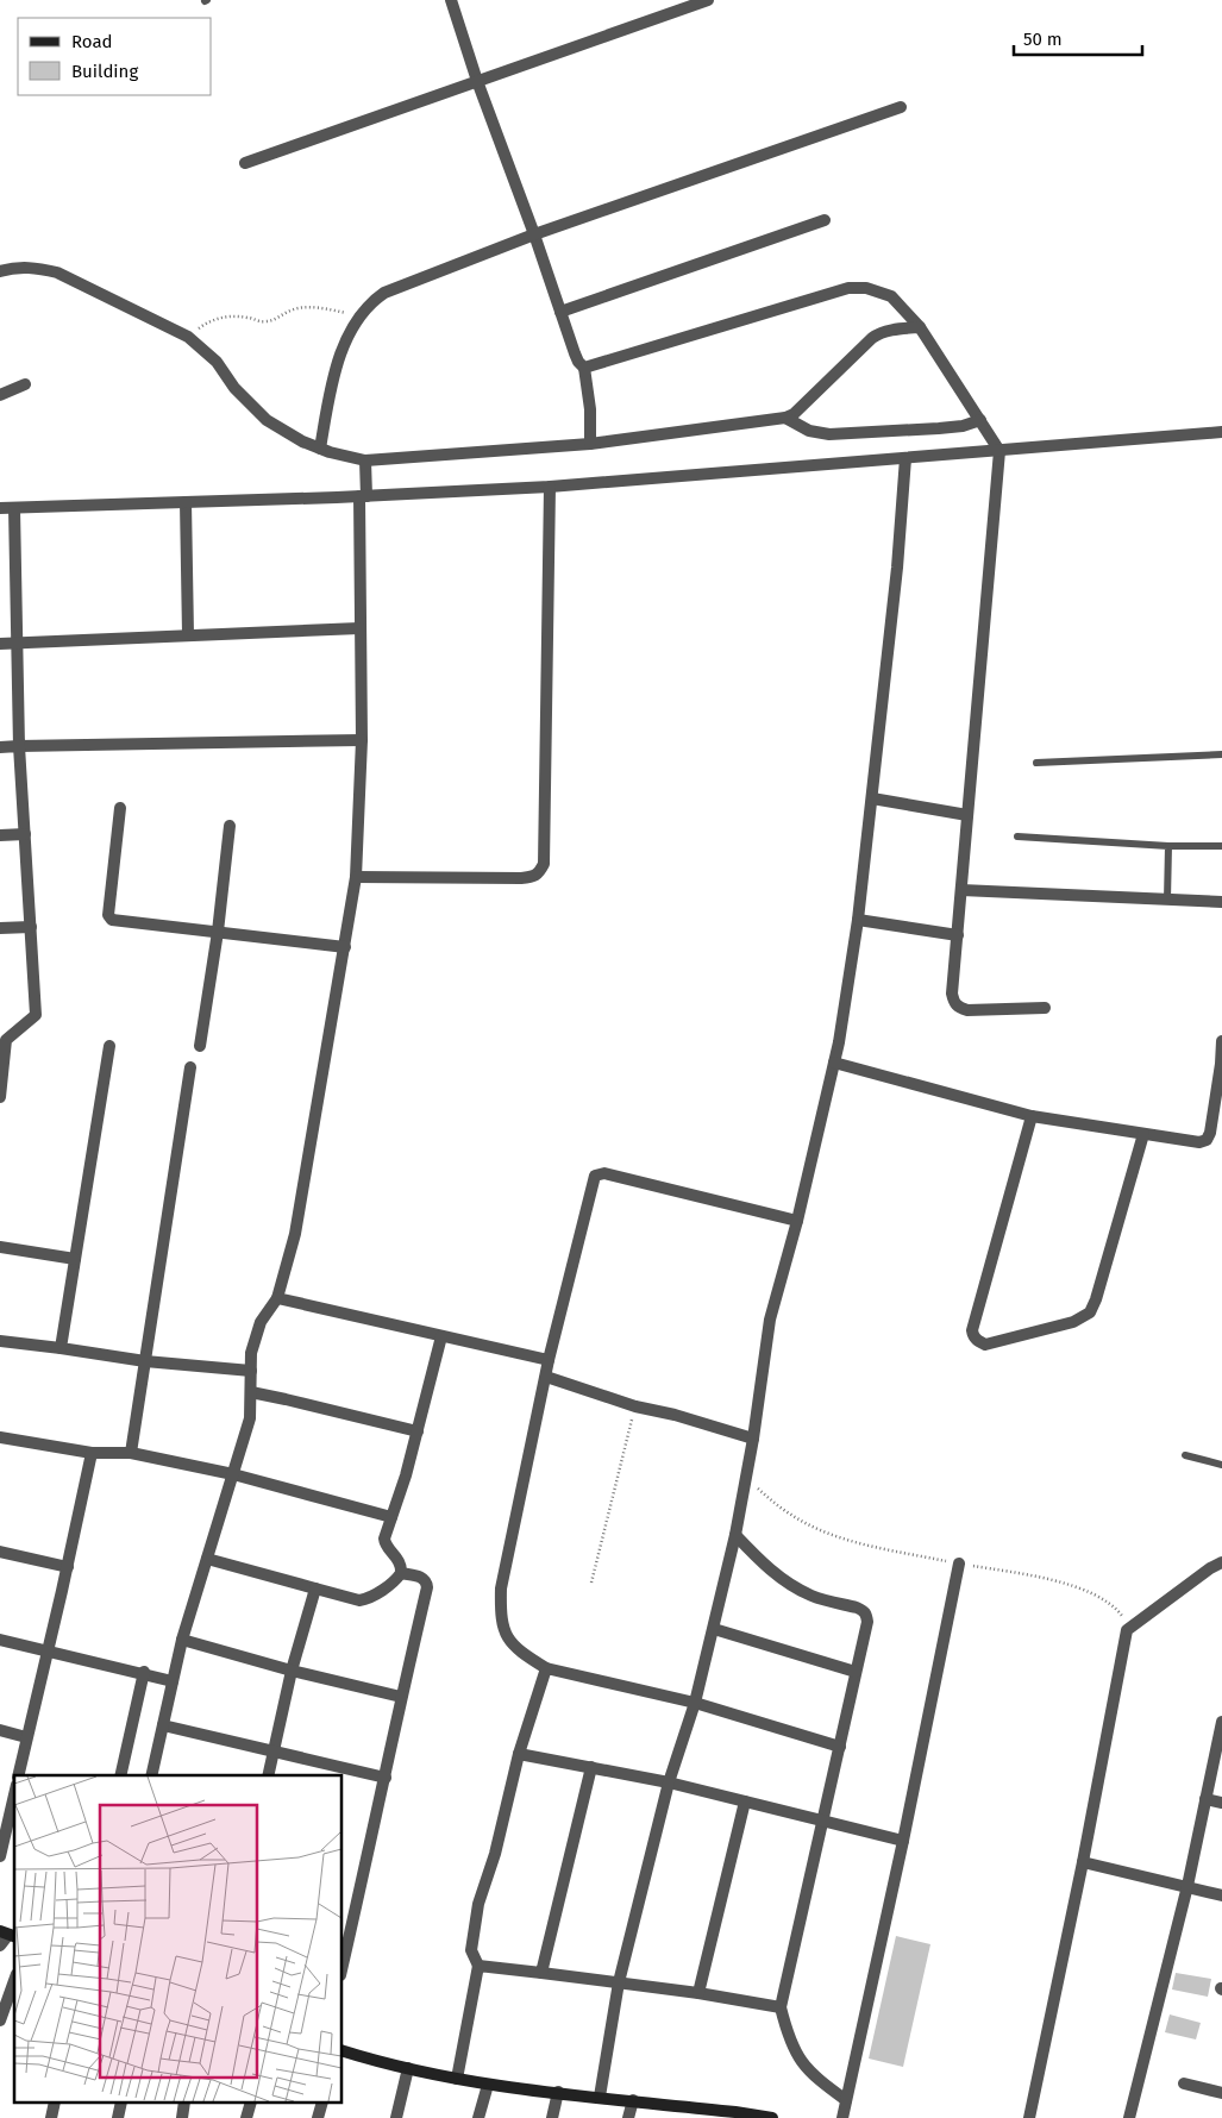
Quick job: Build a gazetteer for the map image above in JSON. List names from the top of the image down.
{
  "legend": ["Road", "Building"],
  "scale_bar": "50 m"
}
